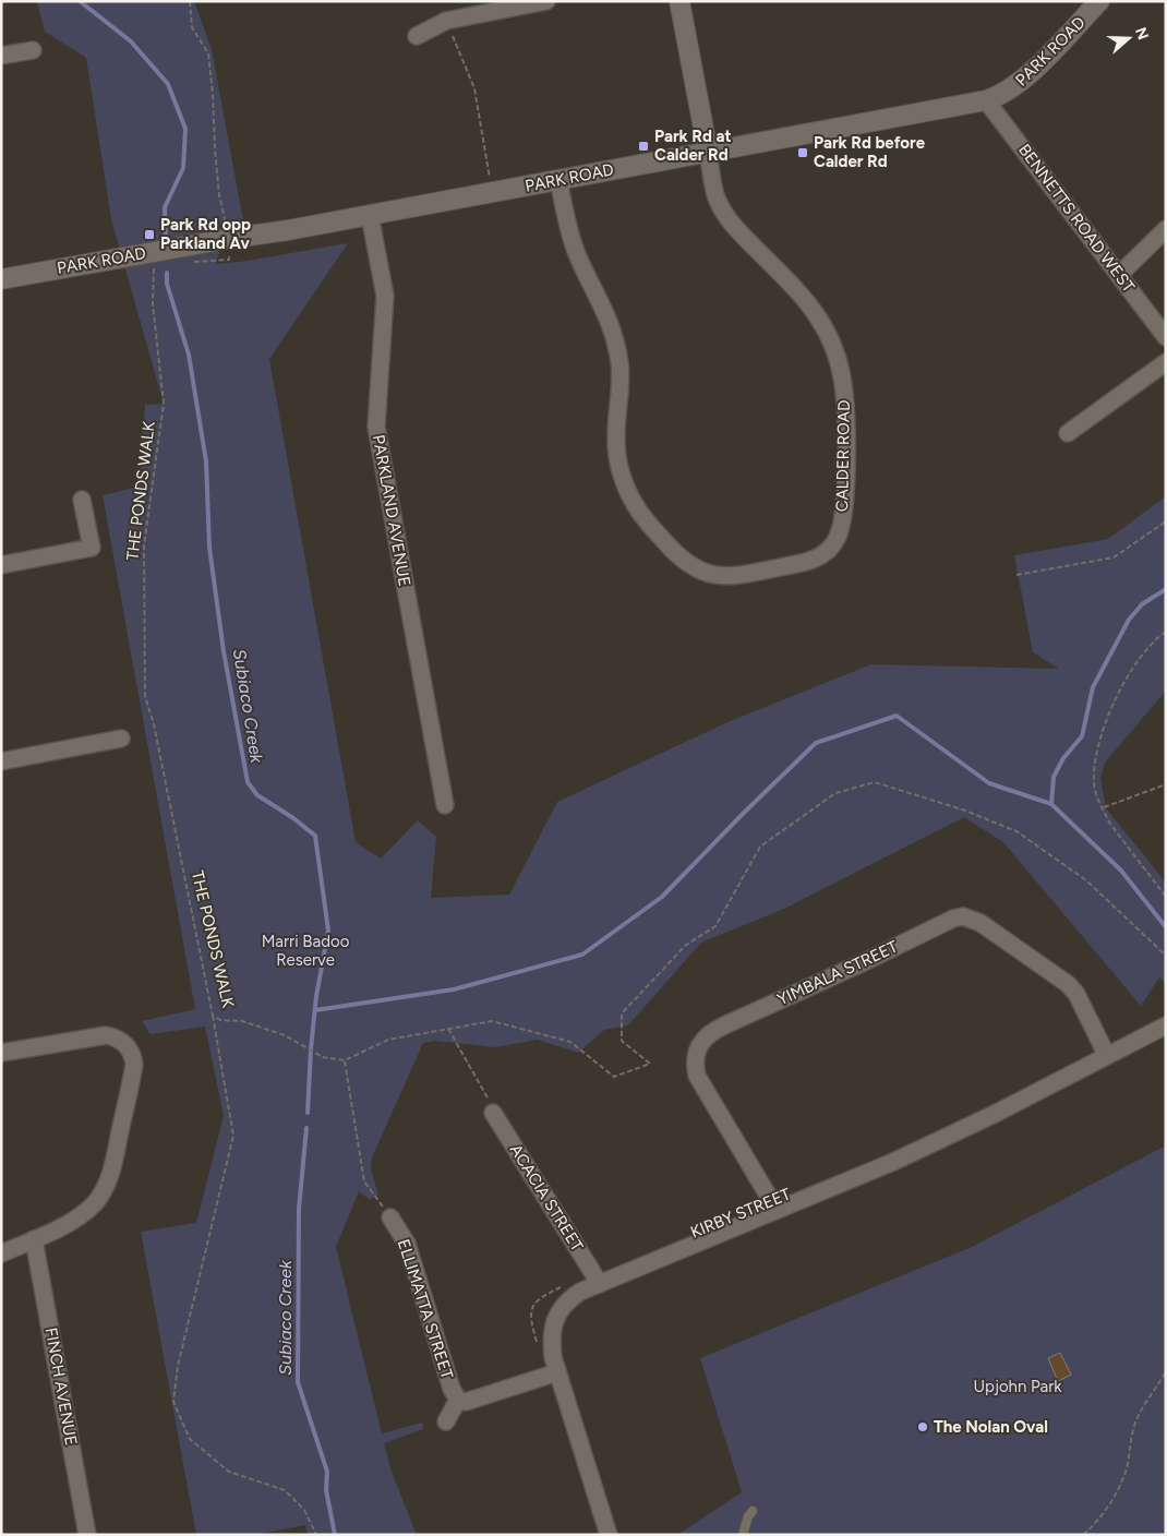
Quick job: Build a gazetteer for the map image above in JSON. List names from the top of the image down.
{
  "streets": {
    "street": [
      "PARK ROAD",
      "BENNETTS ROAD WEST",
      "CALDER ROAD",
      "PARKLAND AVENUE",
      "YIMBALA STREET",
      "ACACIA STREET",
      "KIRBY STREET",
      "ELLIMATTA STREET",
      "FINCH AVENUE"
    ],
    "path": ["THE PONDS WALK"]
  },
  "crossings": [
    ["PARK ROAD", "BENNETTS ROAD WEST"],
    ["PARK ROAD", "CALDER ROAD"],
    ["PARK ROAD", "PARKLAND AVENUE"],
    ["YIMBALA STREET", "KIRBY STREET"],
    ["ACACIA STREET", "KIRBY STREET"],
    ["KIRBY STREET", "ELLIMATTA STREET"]
  ],
  "water": ["Subiaco Creek"],
  "parks": ["Marri Badoo Reserve", "Upjohn Park"],
  "places": {
    "transit": ["Park Rd at Calder Rd", "Park Rd before Calder Rd", "Park Rd opp Parkland Av"],
    "other": ["The Nolan Oval"]
  },
  "north": "right"
}
